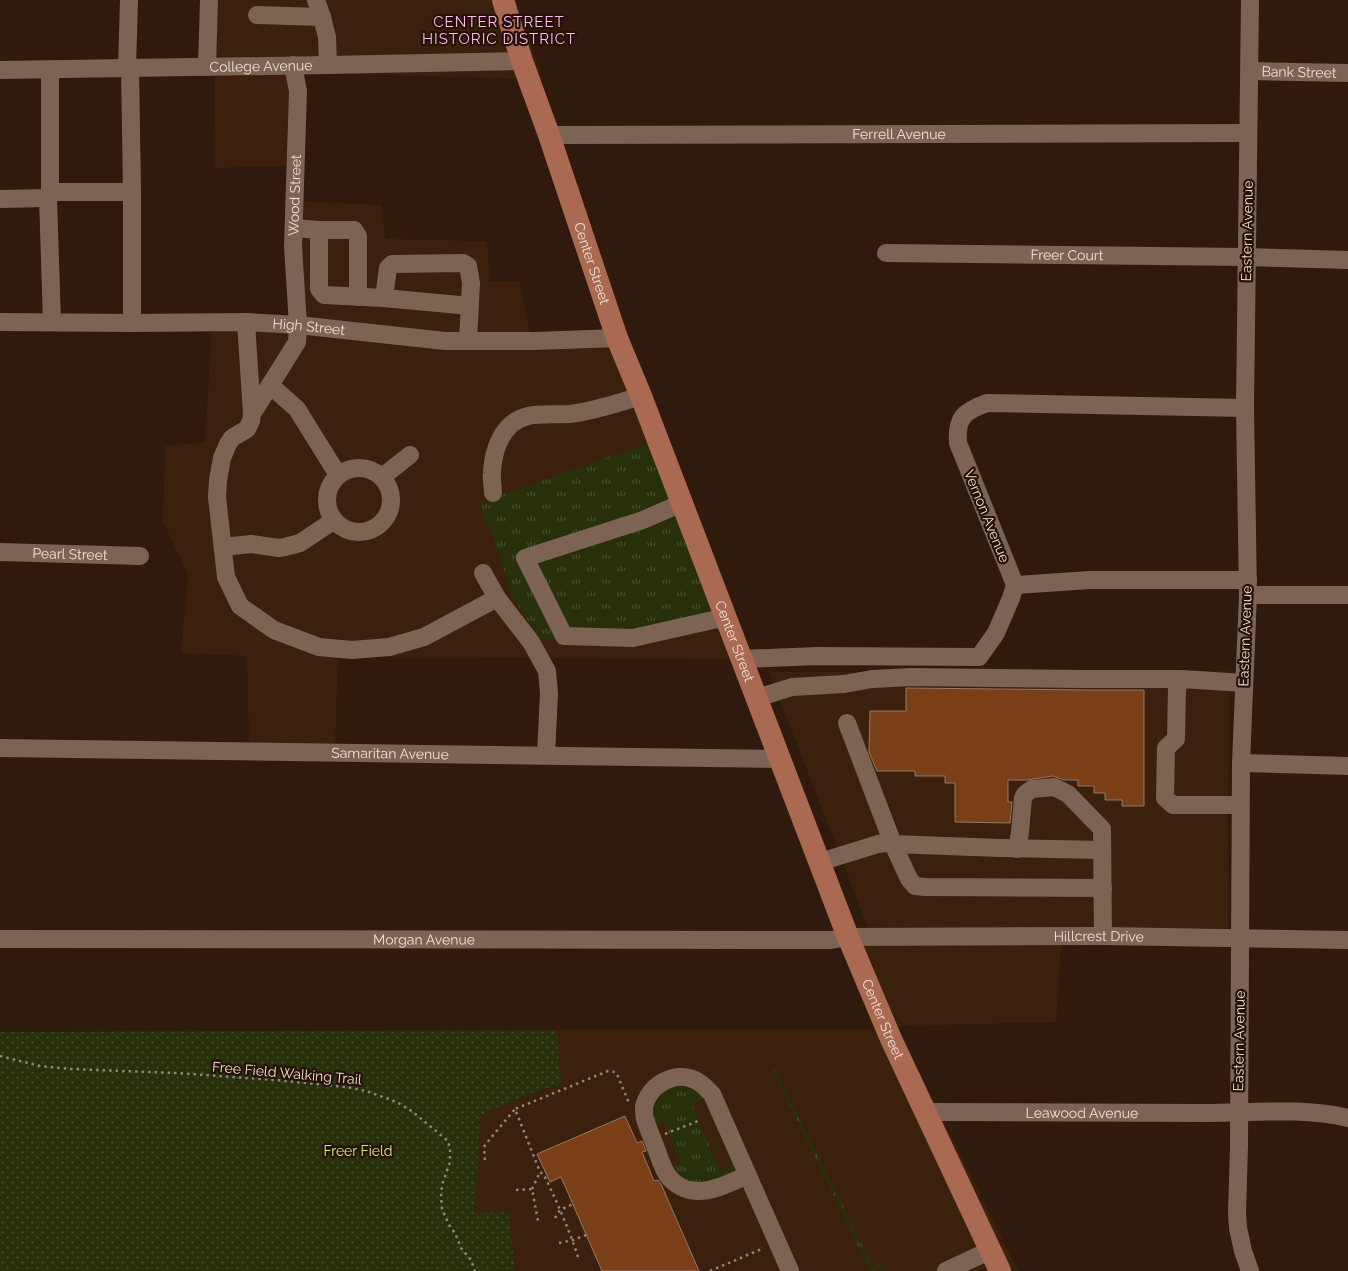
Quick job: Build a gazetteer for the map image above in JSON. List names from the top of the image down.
{
  "streets": {
    "main road": ["Center Street"],
    "street": [
      "College Avenue",
      "Bank Street",
      "Ferrell Avenue",
      "Wood Street",
      "Eastern Avenue",
      "Freer Court",
      "High Street",
      "Vernon Avenue",
      "Pearl Street",
      "Samaritan Avenue",
      "Hillcrest Drive",
      "Morgan Avenue",
      "Leawood Avenue"
    ],
    "path": ["Free Field Walking Trail"]
  },
  "crossings": [
    ["College Avenue", "Wood Street"],
    ["College Avenue", "Center Street"],
    ["Bank Street", "Eastern Avenue"],
    ["Ferrell Avenue", "Eastern Avenue"],
    ["Ferrell Avenue", "Center Street"],
    ["Wood Street", "High Street"],
    ["Eastern Avenue", "Freer Court"],
    ["Eastern Avenue", "Vernon Avenue"],
    ["Eastern Avenue", "Hillcrest Drive"],
    ["Eastern Avenue", "Leawood Avenue"],
    ["Center Street", "High Street"],
    ["Center Street", "Samaritan Avenue"],
    ["Center Street", "Hillcrest Drive"],
    ["Center Street", "Morgan Avenue"],
    ["Center Street", "Leawood Avenue"],
    ["Hillcrest Drive", "Morgan Avenue"]
  ],
  "districts": ["CENTER STREET HISTORIC DISTRICT"],
  "parks": ["Freer Field"]
}
